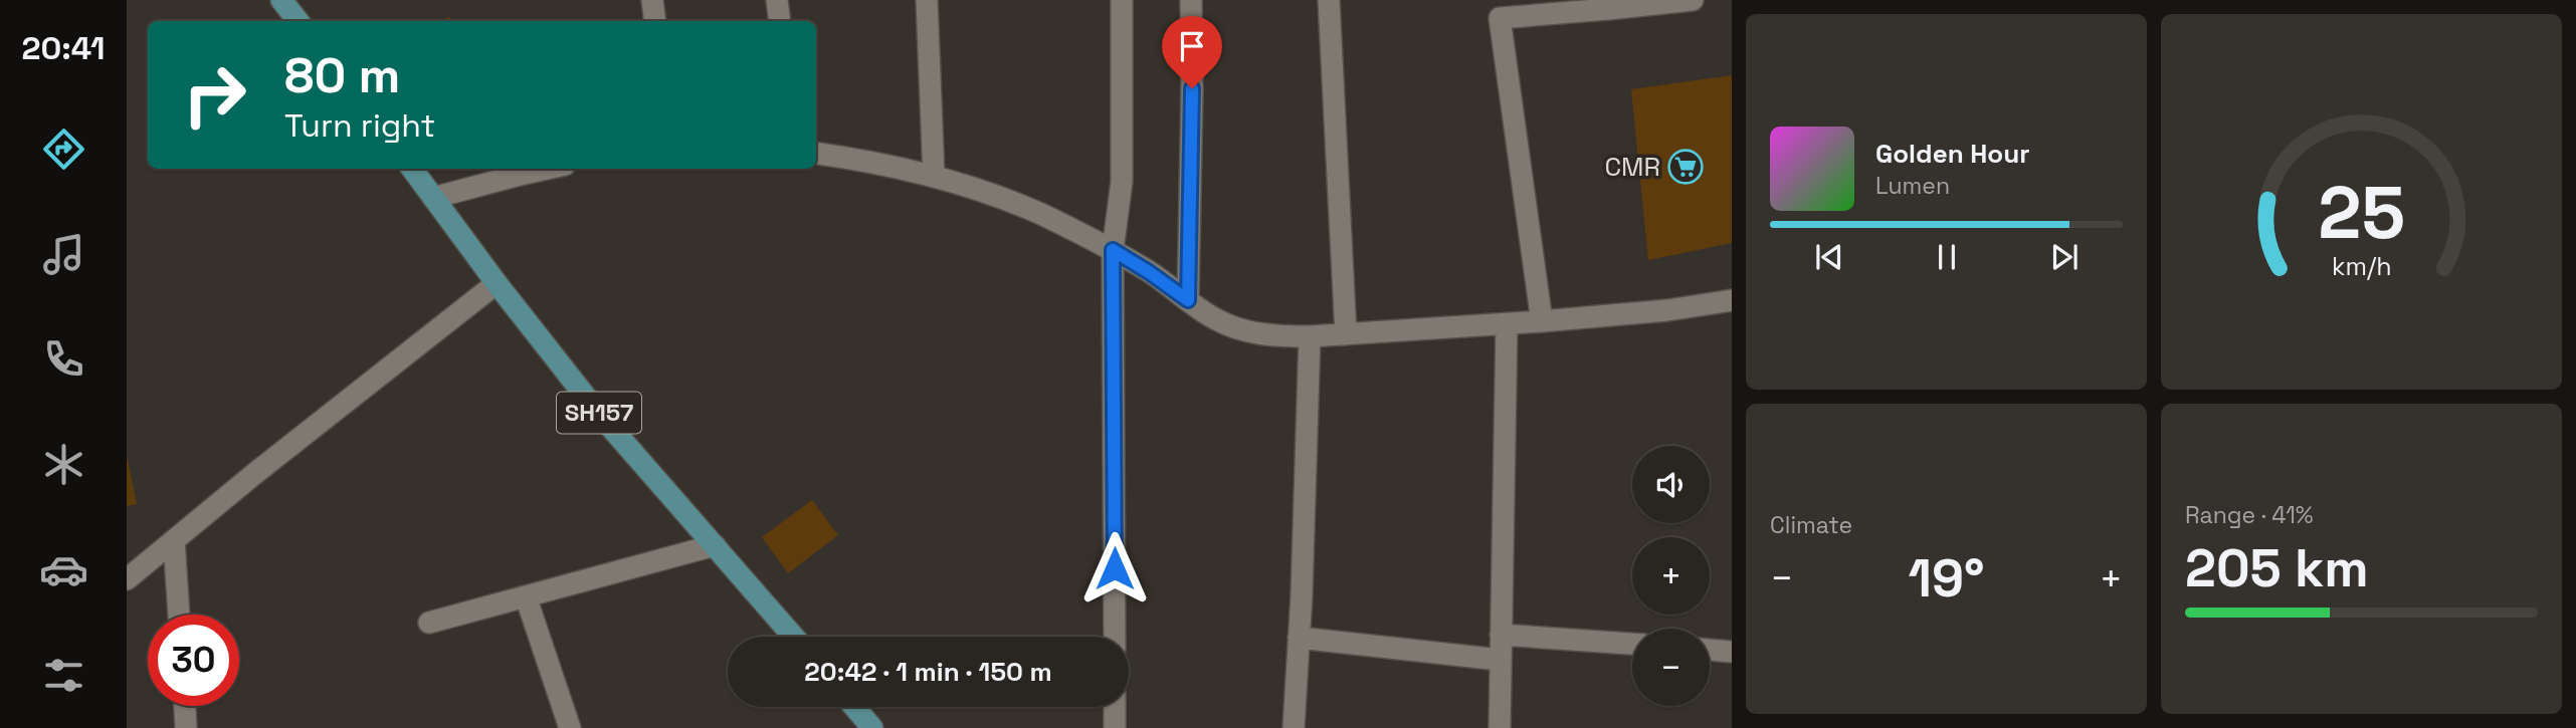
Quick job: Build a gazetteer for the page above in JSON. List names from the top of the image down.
{
  "streets": {
    "main road": ["SH157"]
  },
  "places": {
    "supermarket": ["CMR"]
  },
  "page": {
    "tabs": "20:41",
    "turn": ["80 m", "Turn right"],
    "song": ["Golden Hour", "Lumen"],
    "tile": [
      "Climate",
      ["Range · 41%", "205 km"]
    ],
    "map_buttons": ["+", "−"],
    "heat": ["−", "19°", "+"],
    "limit": "30",
    "trip": "20:42 · 1 min · 150 m",
    "gauge": ["25", "km/h"]
  }
}
